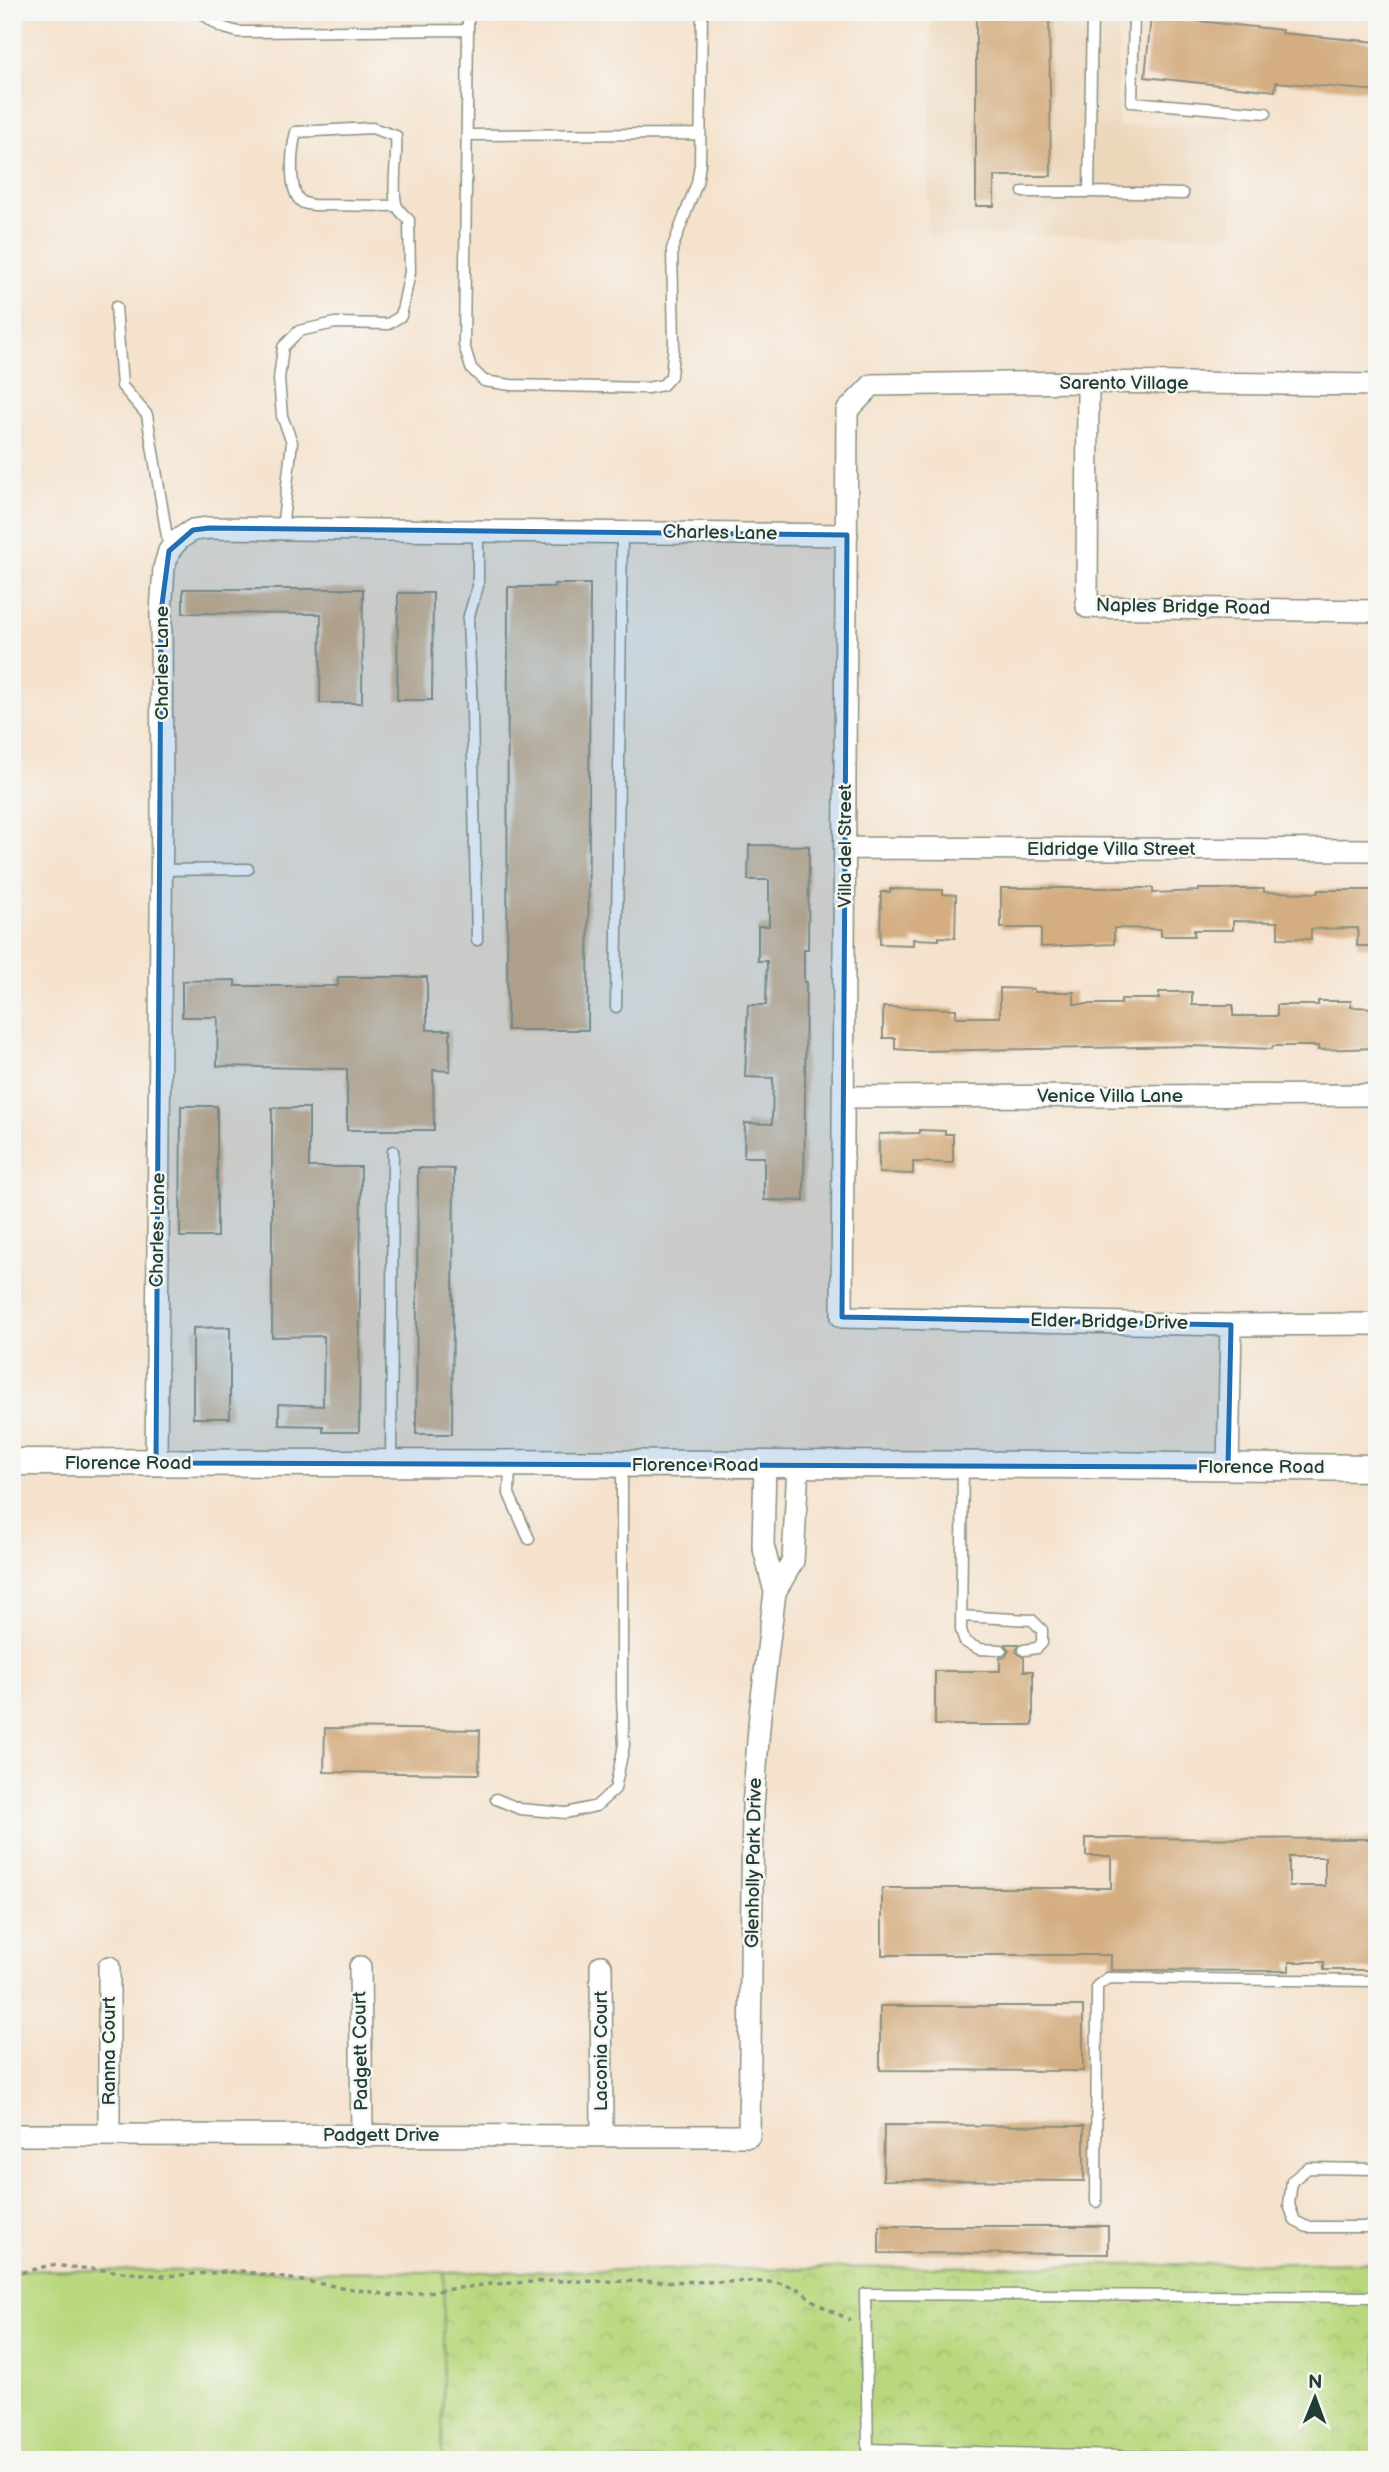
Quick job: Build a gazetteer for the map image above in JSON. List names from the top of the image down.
{
  "streets": {
    "street": [
      "Sarento Village",
      "Charles Lane",
      "Naples Bridge Road",
      "Villa del Street",
      "Eldridge Villa Street",
      "Venice Villa Lane",
      "Elder Bridge Drive",
      "Florence Road",
      "Glenholly Park Drive",
      "Ranna Court",
      "Padgett Court",
      "Laconia Court",
      "Padgett Drive"
    ]
  },
  "crossings": [
    ["Sarento Village", "Naples Bridge Road"],
    ["Sarento Village", "Villa del Street"],
    ["Charles Lane", "Villa del Street"],
    ["Charles Lane", "Florence Road"],
    ["Villa del Street", "Eldridge Villa Street"],
    ["Villa del Street", "Venice Villa Lane"],
    ["Villa del Street", "Elder Bridge Drive"],
    ["Florence Road", "Glenholly Park Drive"],
    ["Glenholly Park Drive", "Padgett Drive"],
    ["Ranna Court", "Padgett Drive"],
    ["Padgett Court", "Padgett Drive"],
    ["Laconia Court", "Padgett Drive"]
  ],
  "north": "top"
}
